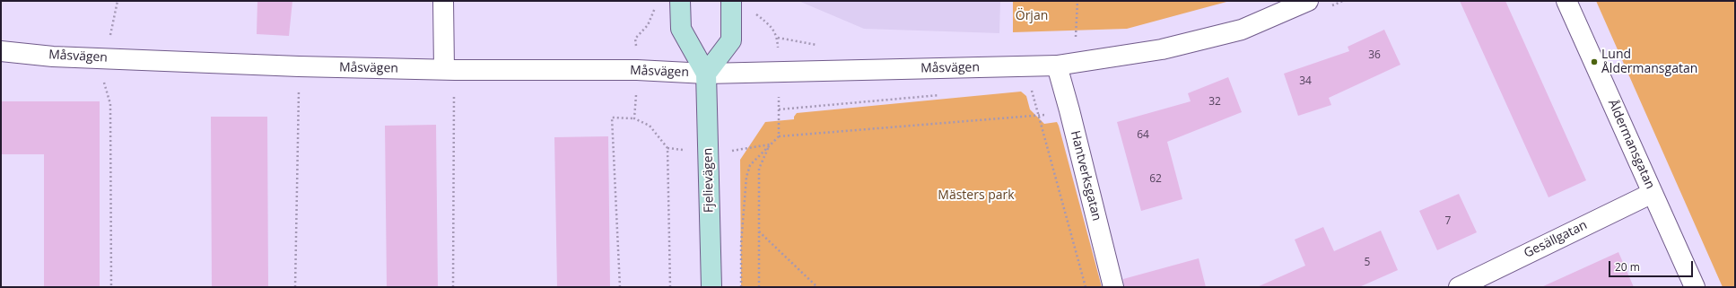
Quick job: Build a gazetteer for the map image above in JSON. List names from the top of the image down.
{
  "streets": {
    "main road": ["Fjelievägen"],
    "street": [
      "Måsvägen",
      "Åldermansgatan",
      "Hantverksgatan",
      "Gesällgatan"
    ]
  },
  "crossings": [
    ["Måsvägen", "Hantverksgatan"],
    ["Måsvägen", "Fjelievägen"],
    ["Åldermansgatan", "Gesällgatan"]
  ],
  "parks": ["Örjan", "Mästers park"],
  "places": ["Lund Åldermansgatan"],
  "house_numbers": [
    "36",
    "34",
    "32",
    "64",
    "62",
    "7",
    "5"
  ],
  "scale_bar": "20 m"
}
